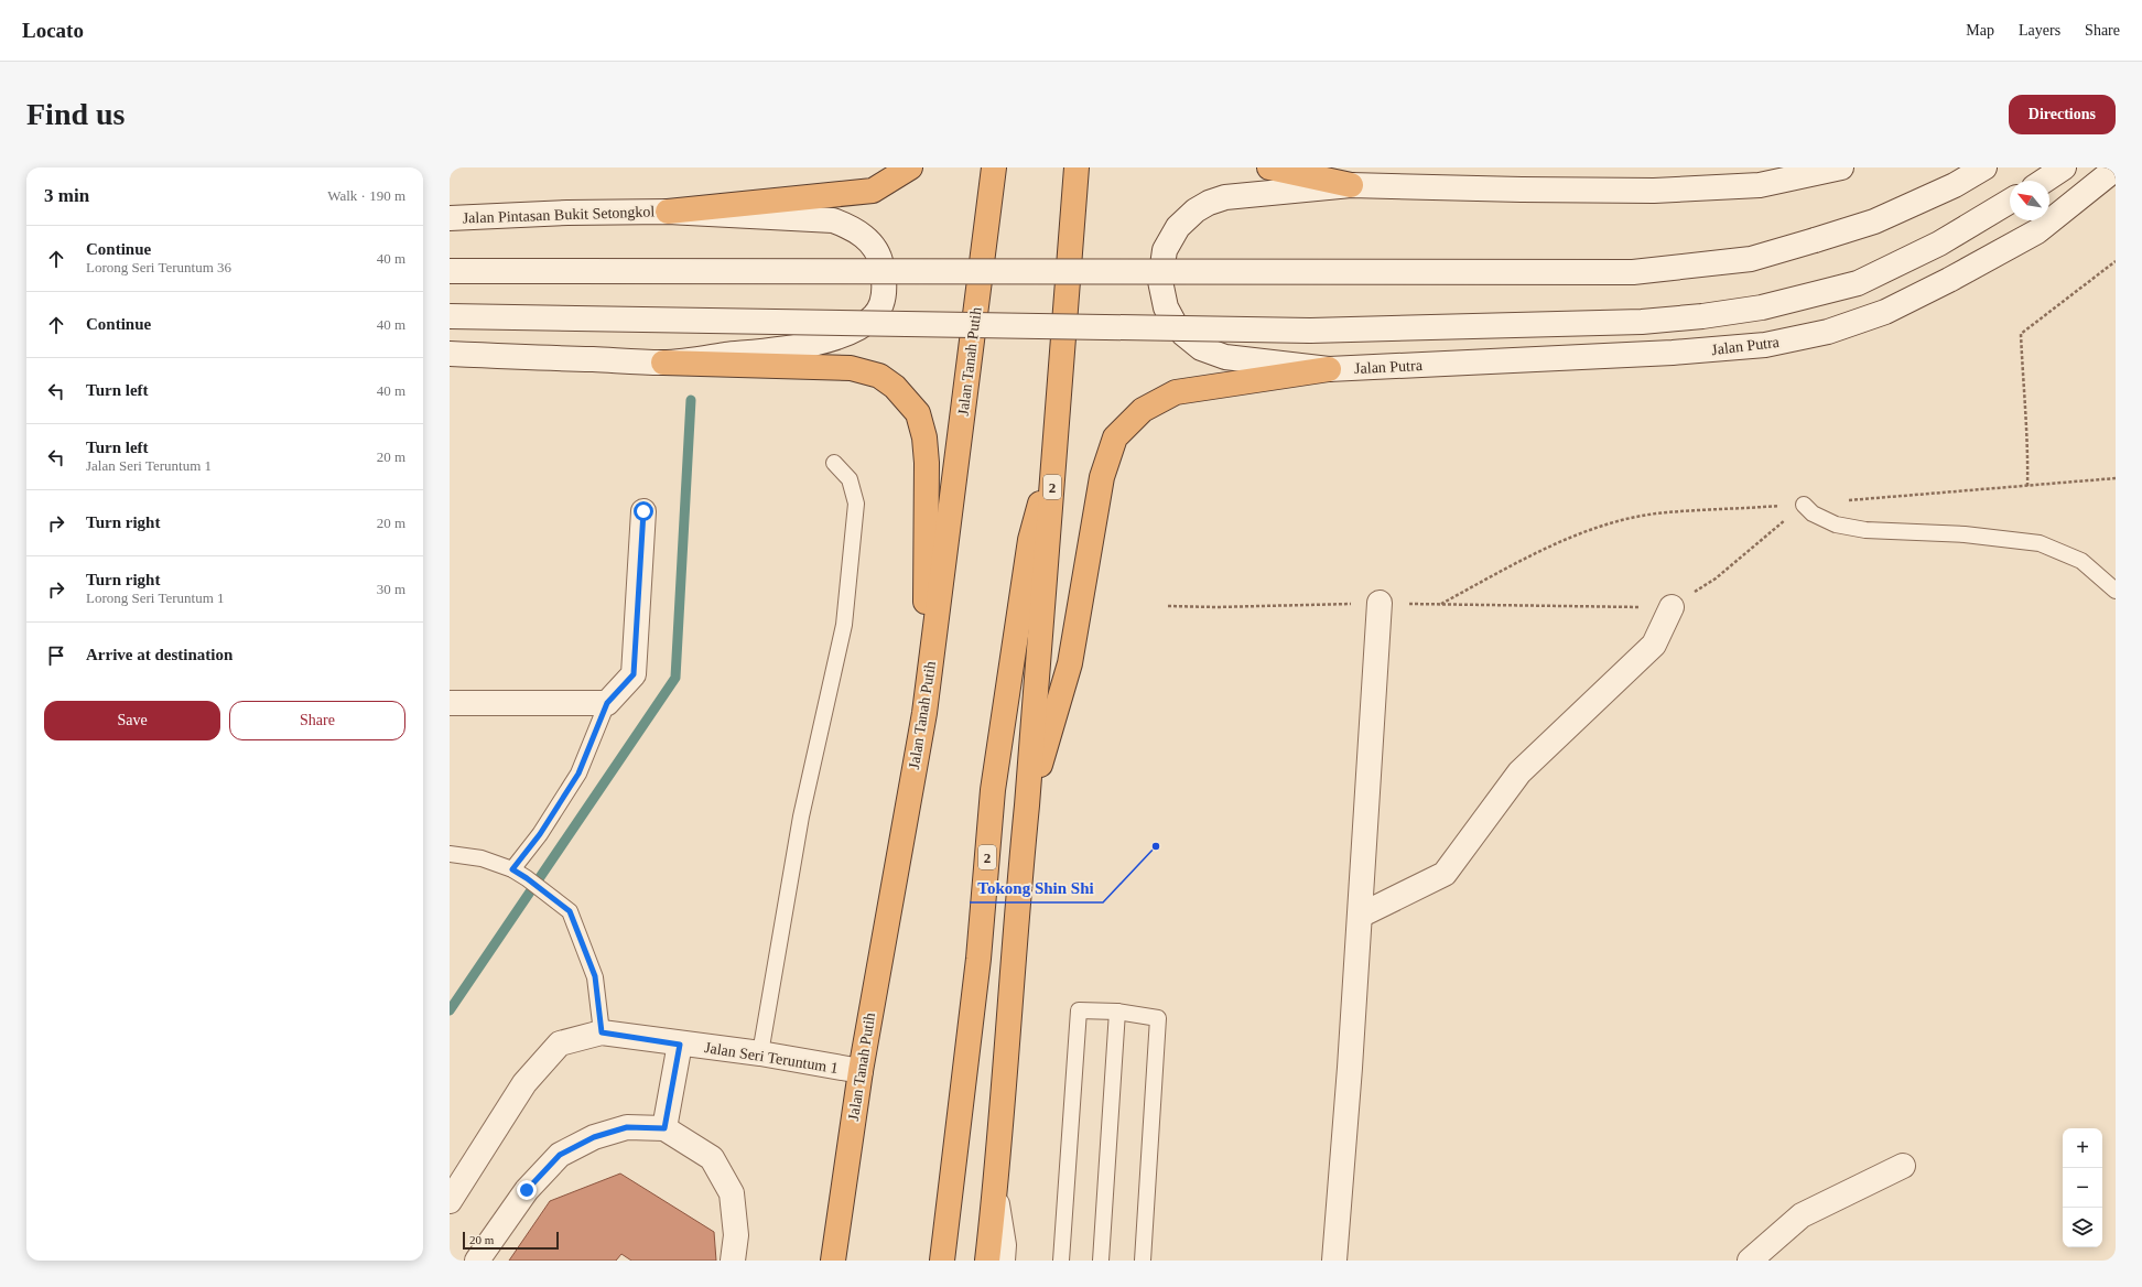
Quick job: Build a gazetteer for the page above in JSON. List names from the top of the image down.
{
  "streets": {
    "highway": ["Jalan Tanah Putih", "2"],
    "main road": ["Jalan Pintasan Bukit Setongkol", "Jalan Putra", "Jalan Seri Teruntum 1"]
  },
  "crossings": [
    ["Jalan Tanah Putih", "Jalan Seri Teruntum 1"]
  ],
  "places": ["Tokong Shin Shi"],
  "scale_bar": "20 m",
  "north": "top left",
  "page": {
    "header": "Locato",
    "nav": ["Map", "Layers", "Share"],
    "buttons": [
      "Directions",
      ["Save", "Share"]
    ],
    "title": "Find us",
    "heading": ["3 min", "Walk · 190 m"],
    "list": [
      ["Continue", "Lorong Seri Teruntum 36", "40 m"],
      ["Continue", "40 m"],
      ["Turn left", "40 m"],
      ["Turn left", "Jalan Seri Teruntum 1", "20 m"],
      ["Turn right", "20 m"],
      ["Turn right", "Lorong Seri Teruntum 1", "30 m"],
      "Arrive at destination"
    ],
    "map_buttons": ["+", "−"],
    "scale": "20 m"
  }
}
